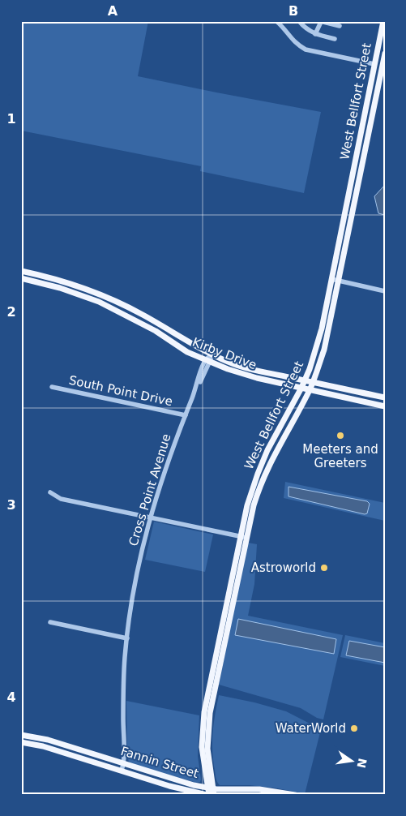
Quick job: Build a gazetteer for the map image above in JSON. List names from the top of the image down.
{
  "streets": {
    "main road": ["West Bellfort Street", "Kirby Drive", "Fannin Street"],
    "street": ["South Point Drive", "Cross Point Avenue"]
  },
  "crossings": [
    ["West Bellfort Street", "Kirby Drive"],
    ["West Bellfort Street", "Fannin Street"],
    ["Kirby Drive", "Cross Point Avenue"],
    ["South Point Drive", "Cross Point Avenue"],
    ["Cross Point Avenue", "Fannin Street"]
  ],
  "places": ["Meeters and Greeters", "Astroworld", "WaterWorld"],
  "north": "right",
  "grid": {
    "columns": ["A", "B"],
    "rows": [
      "1",
      "2",
      "3",
      "4"
    ]
  }
}
